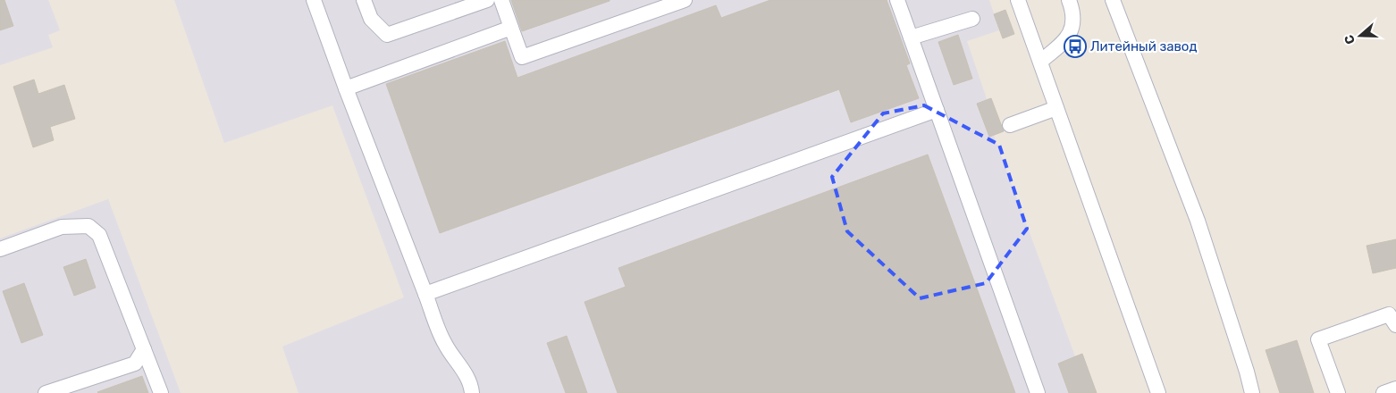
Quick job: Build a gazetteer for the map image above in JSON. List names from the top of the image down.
{
  "places": {
    "bus stop": ["Литейный завод"]
  },
  "north": "left"
}
